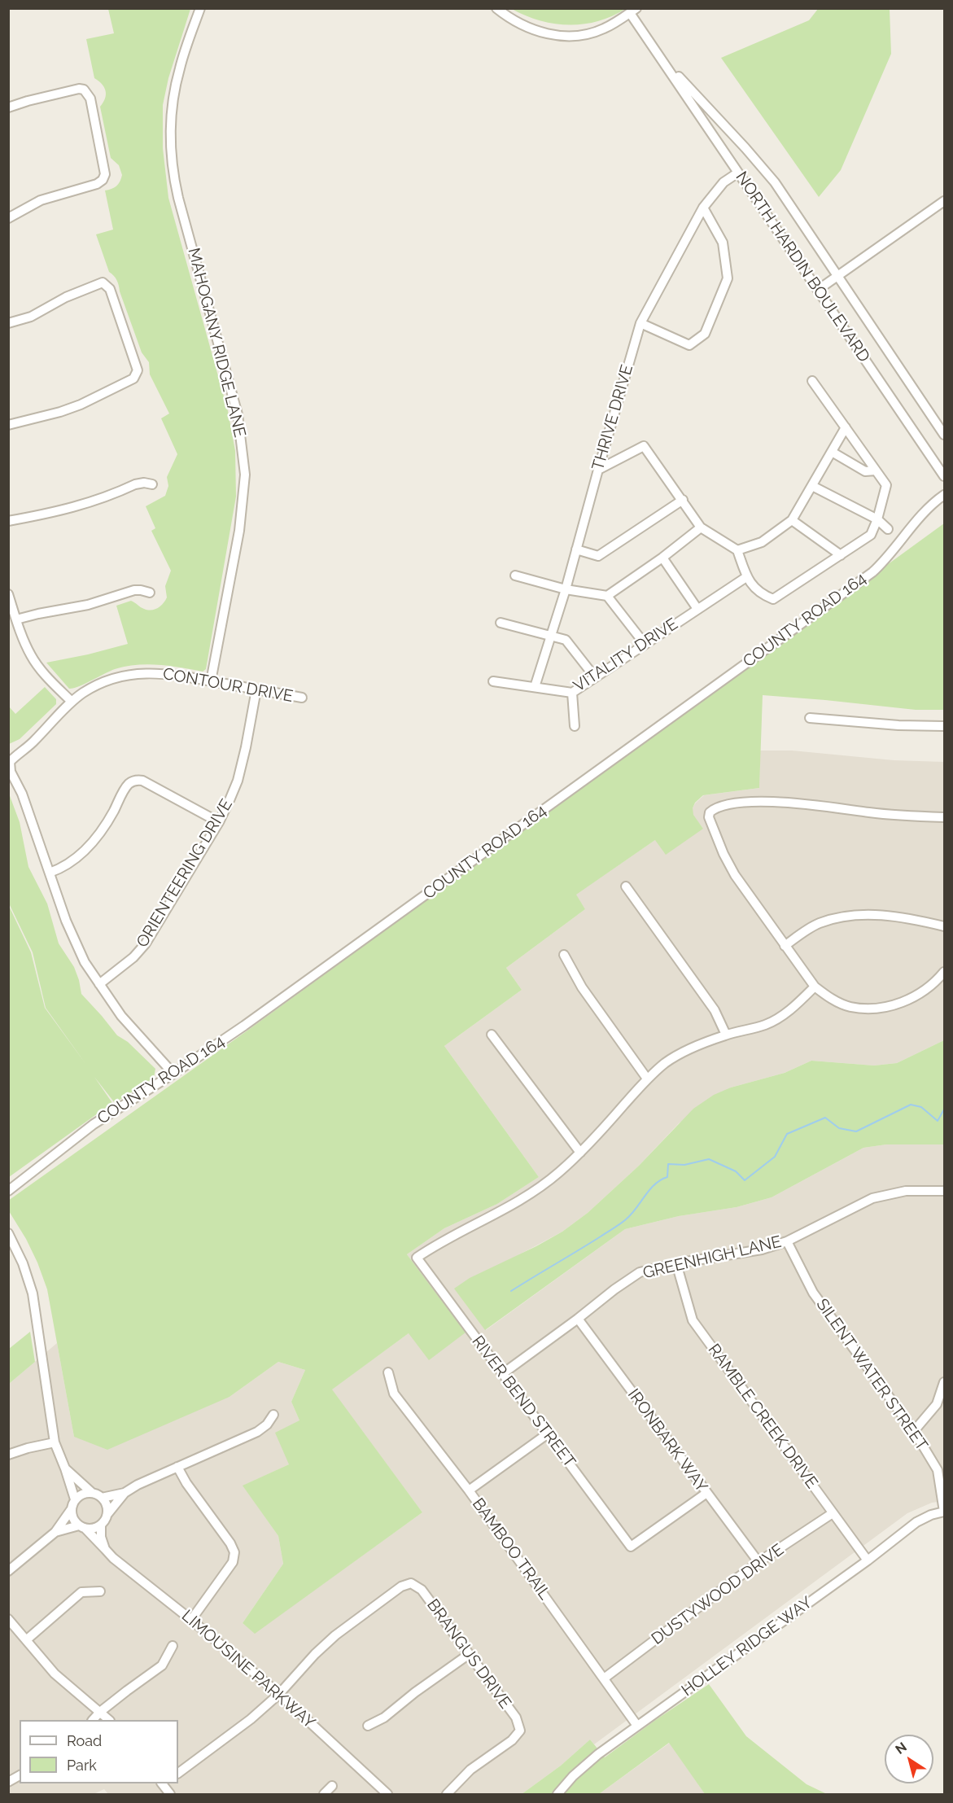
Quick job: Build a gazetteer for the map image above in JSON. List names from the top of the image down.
{
  "streets": {
    "street": [
      "NORTH HARDIN BOULEVARD",
      "MAHOGANY RIDGE LANE",
      "THRIVE DRIVE",
      "COUNTY ROAD 164",
      "VITALITY DRIVE",
      "CONTOUR DRIVE",
      "ORIENTEERING DRIVE",
      "GREENHIGH LANE",
      "SILENT WATER STREET",
      "RIVER BEND STREET",
      "RAMBLE CREEK DRIVE",
      "IRONBARK WAY",
      "BAMBOO TRAIL",
      "DUSTYWOOD DRIVE",
      "HOLLEY RIDGE WAY",
      "BRANGUS DRIVE",
      "LIMOUSINE PARKWAY"
    ]
  },
  "crossings": [
    ["NORTH HARDIN BOULEVARD", "THRIVE DRIVE"],
    ["MAHOGANY RIDGE LANE", "CONTOUR DRIVE"],
    ["THRIVE DRIVE", "VITALITY DRIVE"],
    ["CONTOUR DRIVE", "ORIENTEERING DRIVE"],
    ["GREENHIGH LANE", "SILENT WATER STREET"],
    ["GREENHIGH LANE", "RIVER BEND STREET"],
    ["GREENHIGH LANE", "RAMBLE CREEK DRIVE"],
    ["GREENHIGH LANE", "IRONBARK WAY"],
    ["SILENT WATER STREET", "HOLLEY RIDGE WAY"],
    ["RIVER BEND STREET", "IRONBARK WAY"],
    ["RAMBLE CREEK DRIVE", "DUSTYWOOD DRIVE"],
    ["RAMBLE CREEK DRIVE", "HOLLEY RIDGE WAY"],
    ["IRONBARK WAY", "DUSTYWOOD DRIVE"],
    ["BAMBOO TRAIL", "DUSTYWOOD DRIVE"],
    ["BAMBOO TRAIL", "HOLLEY RIDGE WAY"],
    ["BRANGUS DRIVE", "LIMOUSINE PARKWAY"]
  ],
  "legend": ["Road", "Park"],
  "north": "top left"
}
